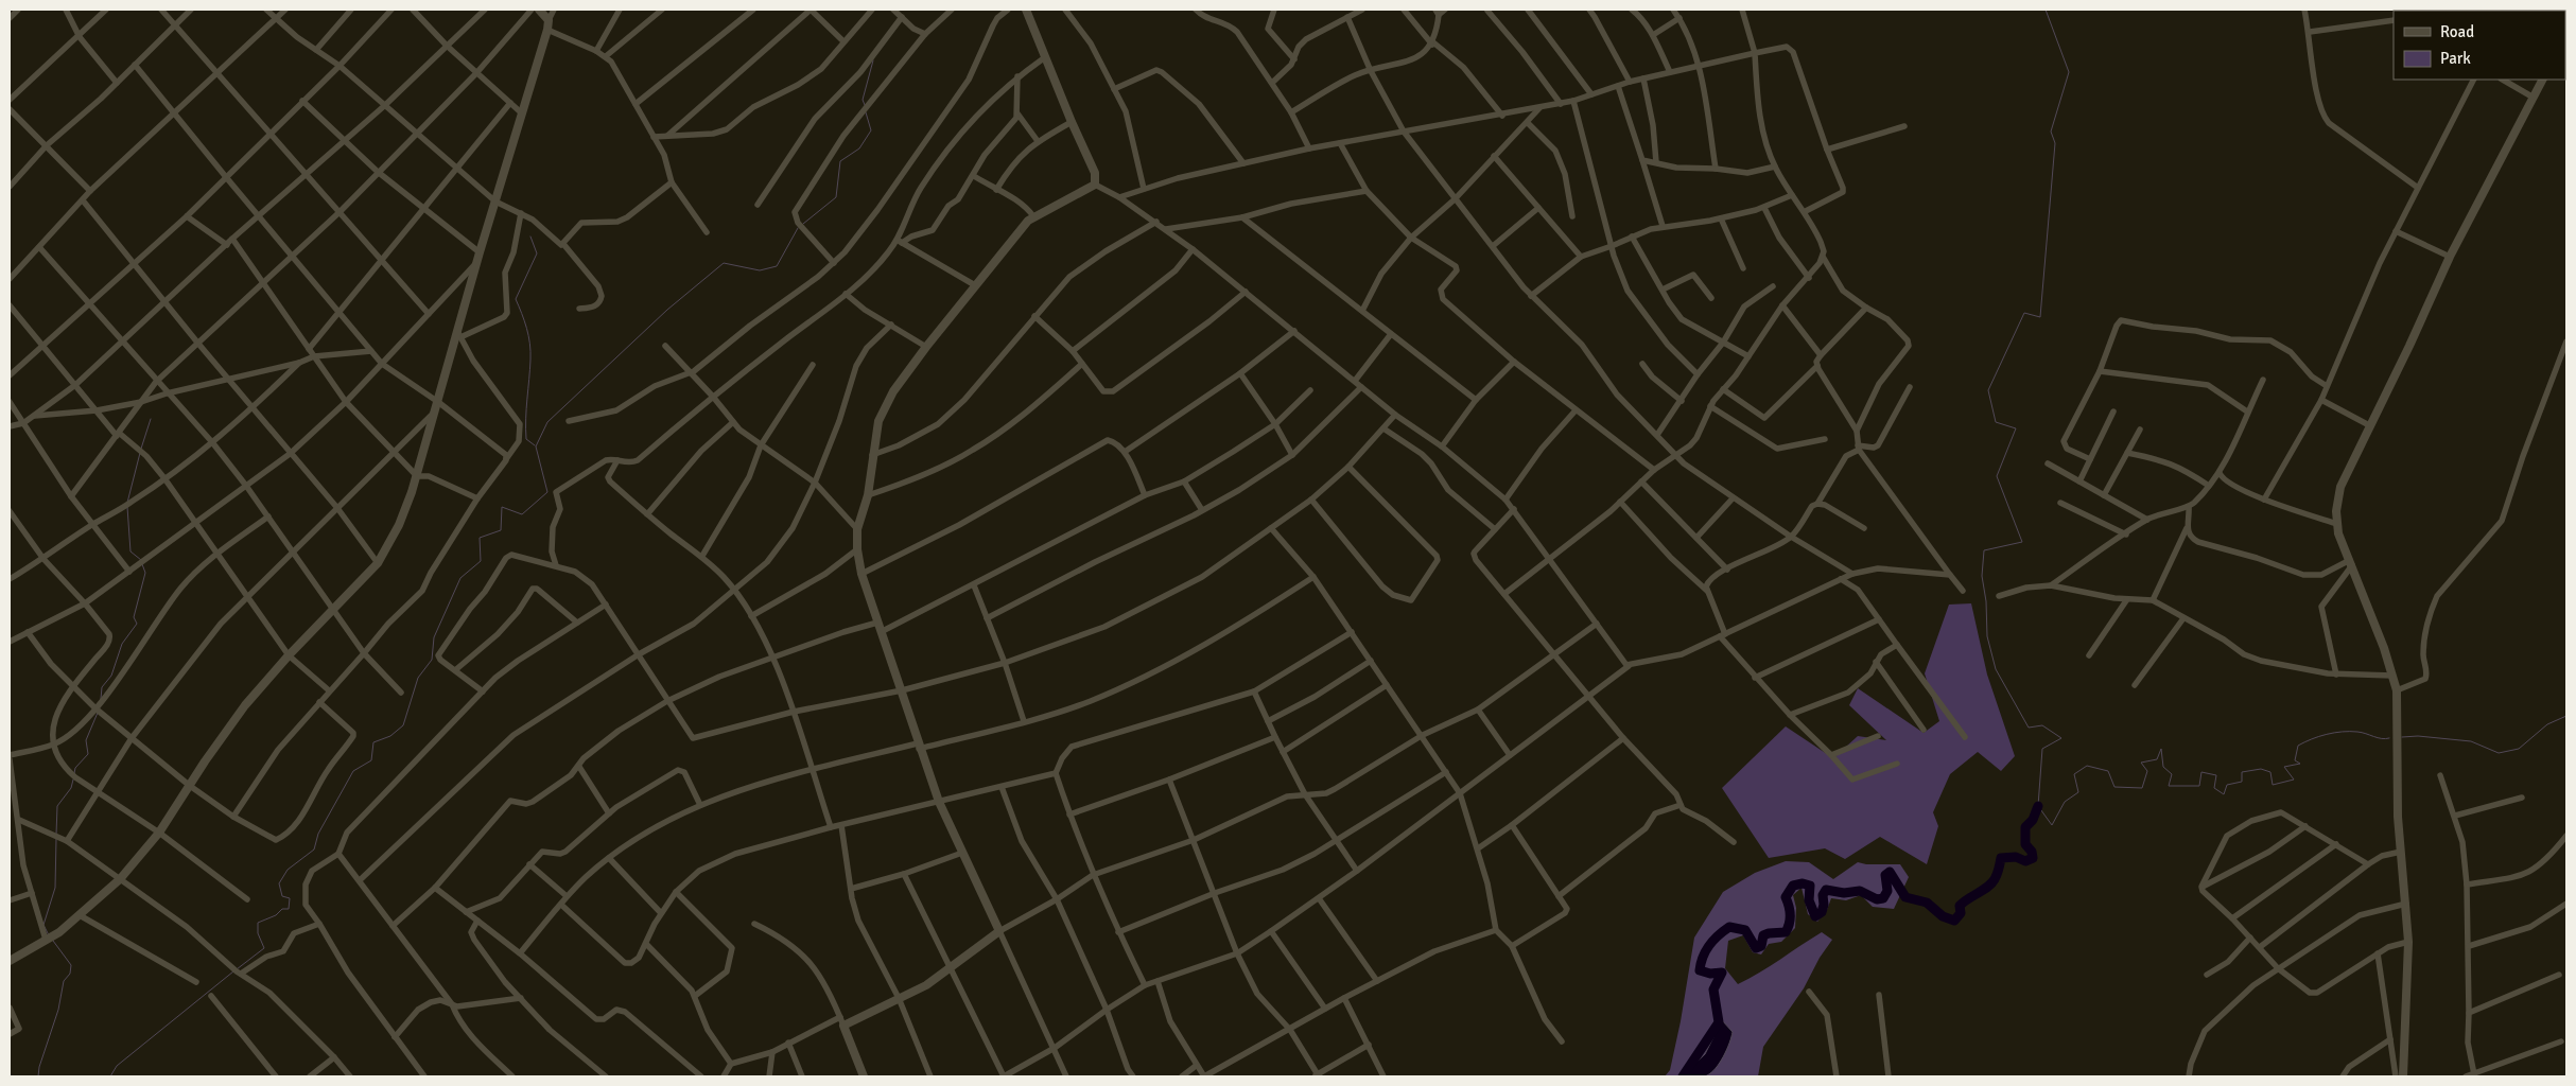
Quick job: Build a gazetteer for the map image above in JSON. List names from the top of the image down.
{
  "legend": ["Road", "Park"]
}
